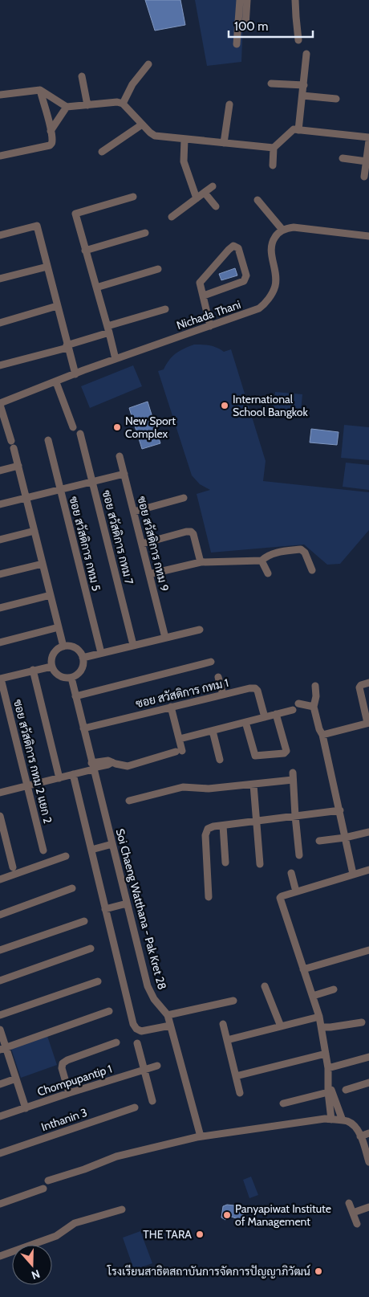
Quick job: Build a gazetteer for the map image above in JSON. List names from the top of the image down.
{
  "streets": {
    "street": [
      "Nichada Thani",
      "ซอย สวัสดิการ กทม 7",
      "ซอย สวัสดิการ กทม 5",
      "ซอย สวัสดิการ กทม 9",
      "ซอย สวัสดิการ กทม 1",
      "ซอย สวัสดิการ กทม 2 แยก 2",
      "Soi Chaeng Watthana - Pak Kret 28",
      "Chompupantip 1",
      "Inthanin 3"
    ]
  },
  "crossings": [
    ["ซอย สวัสดิการ กทม 1", "Soi Chaeng Watthana - Pak Kret 28"]
  ],
  "places": [
    "International School Bangkok",
    "New Sport Complex",
    "Panyapiwat Institute of Management",
    "THE TARA",
    "โรงเรียนสาธิตสถาบันการจัดการปัญญาภิวัฒน์"
  ],
  "scale_bar": "100 m",
  "north": "bottom"
}
